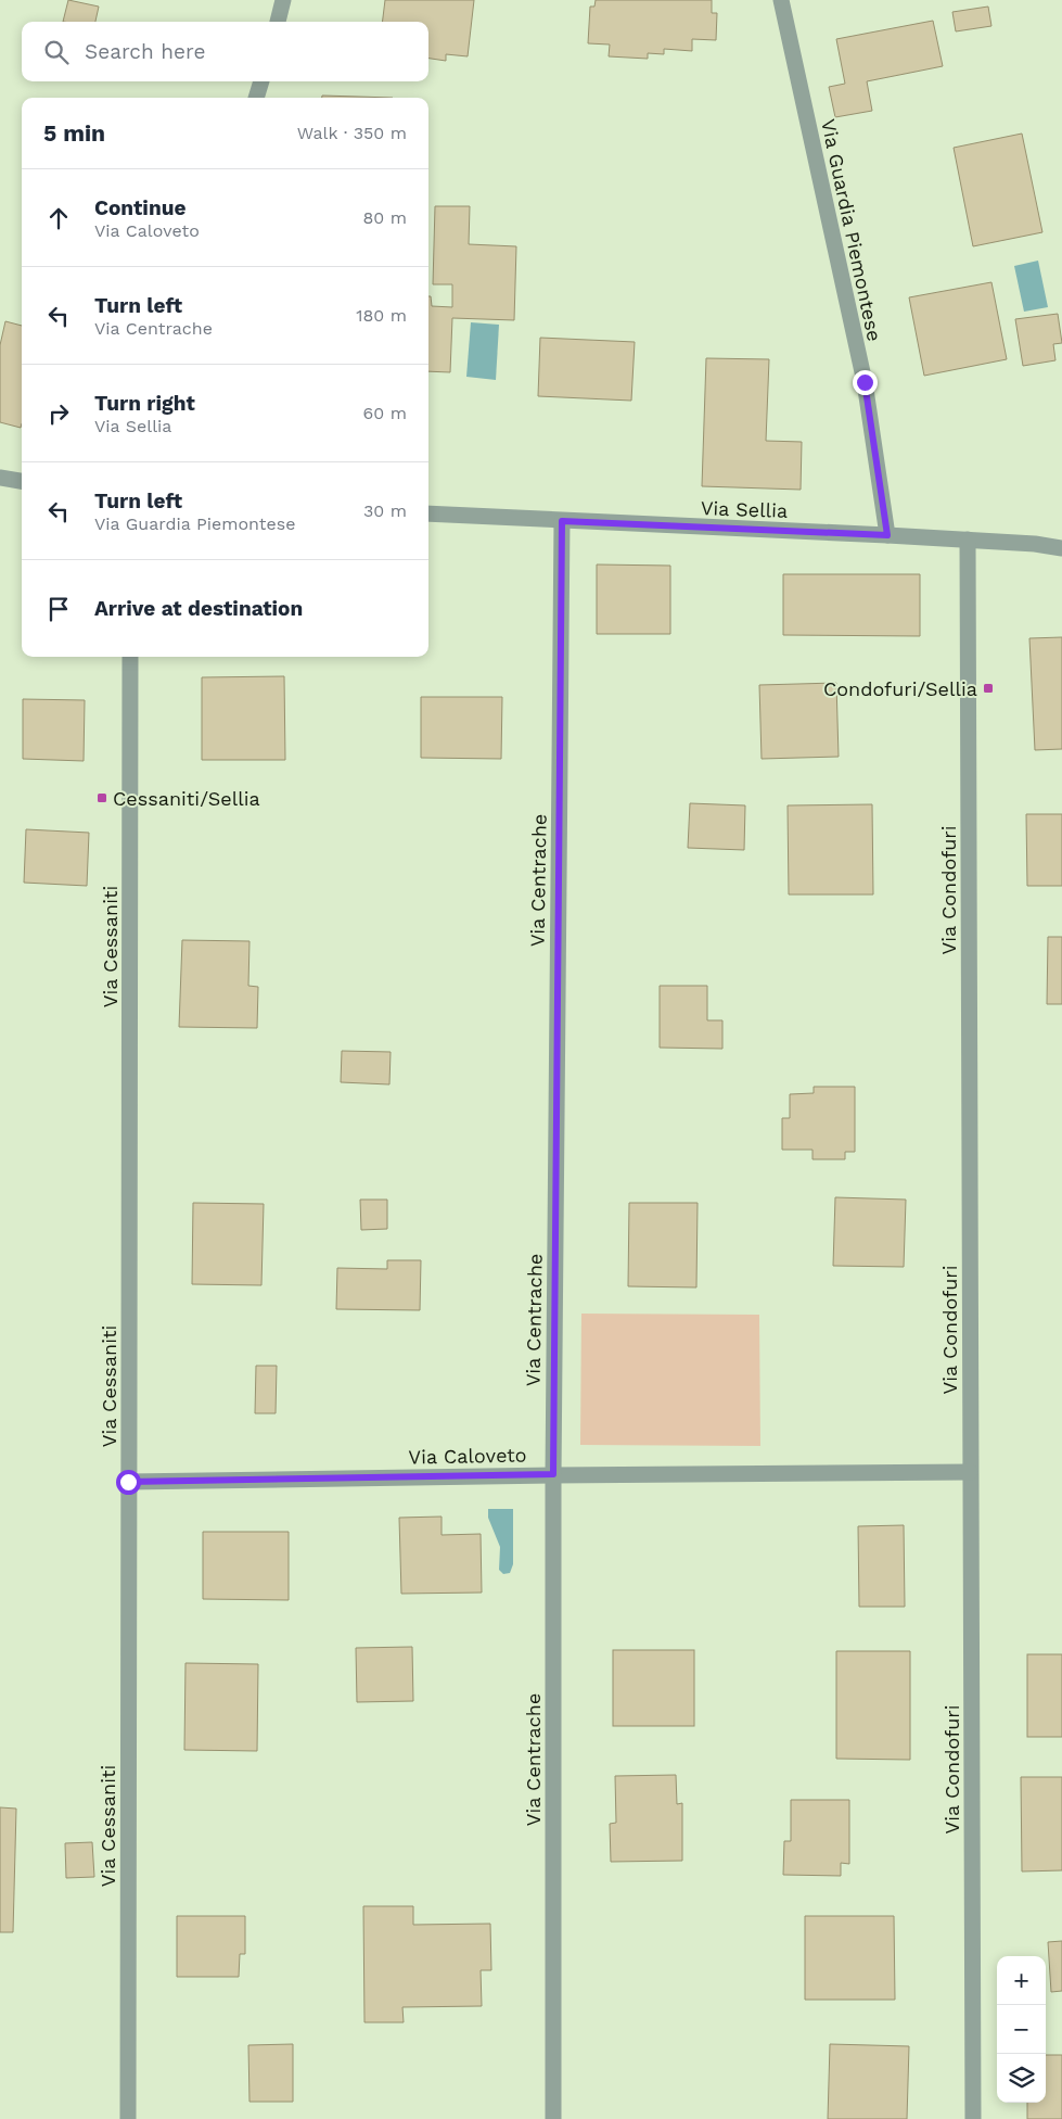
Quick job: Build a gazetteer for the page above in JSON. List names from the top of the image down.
{
  "streets": {
    "street": [
      "Via Guardia Piemontese",
      "Via Sellia",
      "Via Centrache",
      "Via Condofuri",
      "Via Cessaniti",
      "Via Caloveto"
    ]
  },
  "crossings": [
    ["Via Guardia Piemontese", "Via Sellia"],
    ["Via Sellia", "Via Centrache"],
    ["Via Sellia", "Via Condofuri"],
    ["Via Centrache", "Via Caloveto"],
    ["Via Condofuri", "Via Caloveto"],
    ["Via Cessaniti", "Via Caloveto"]
  ],
  "places": {
    "transit": ["Condofuri/Sellia", "Cessaniti/Sellia"]
  },
  "page": {
    "search": "Search here",
    "heading": ["5 min", "Walk · 350 m"],
    "list": [
      ["Continue", "Via Caloveto", "80 m"],
      ["Turn left", "Via Centrache", "180 m"],
      ["Turn right", "Via Sellia", "60 m"],
      ["Turn left", "Via Guardia Piemontese", "30 m"],
      "Arrive at destination"
    ],
    "map_buttons": ["+", "−"]
  }
}
